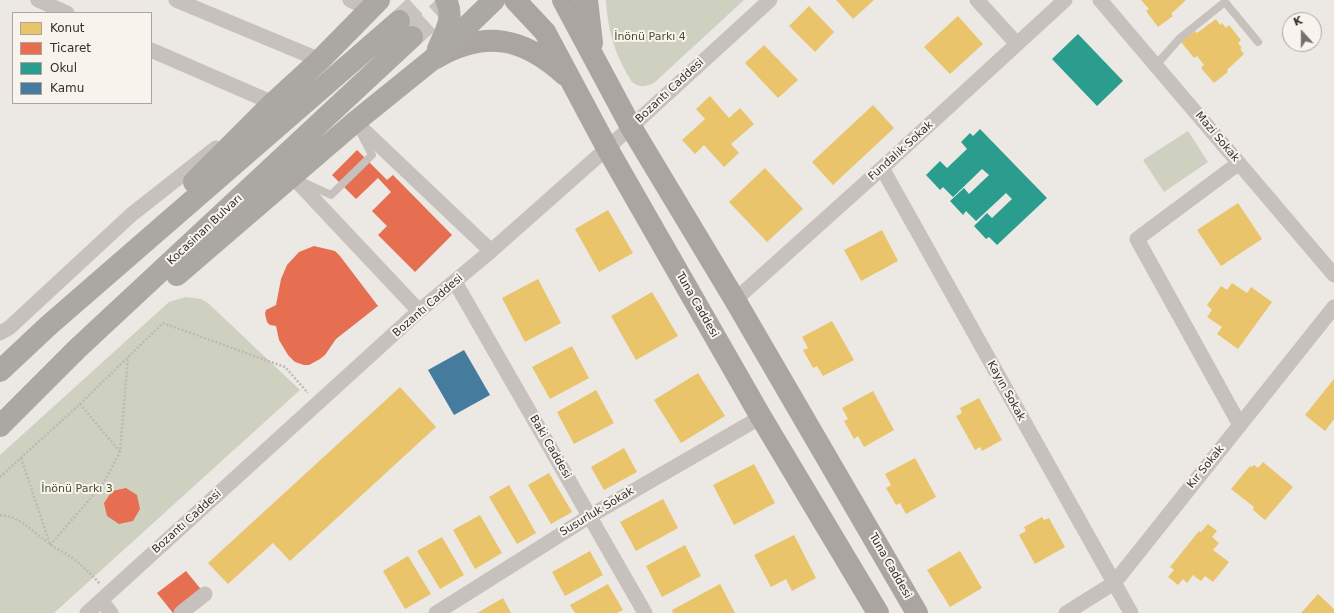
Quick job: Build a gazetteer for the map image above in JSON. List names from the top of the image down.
{
  "streets": {
    "highway": ["Kocasinan Bulvarı"],
    "main road": ["Tuna Caddesi"],
    "street": [
      "Bozantı Caddesi",
      "Mazi Sokak",
      "Fundalık Sokak",
      "Kayın Sokak",
      "Baki Caddesi",
      "Kır Sokak",
      "Susurluk Sokak"
    ]
  },
  "crossings": [
    ["Bozantı Caddesi", "Tuna Caddesi"],
    ["Bozantı Caddesi", "Baki Caddesi"],
    ["Fundalık Sokak", "Tuna Caddesi"],
    ["Fundalık Sokak", "Kayın Sokak"],
    ["Tuna Caddesi", "Susurluk Sokak"],
    ["Kayın Sokak", "Kır Sokak"],
    ["Baki Caddesi", "Susurluk Sokak"]
  ],
  "parks": ["İnönü Parkı 4", "İnönü Parkı 3"],
  "legend": [
    "Konut",
    "Ticaret",
    "Okul",
    "Kamu"
  ],
  "north": "top"
}
